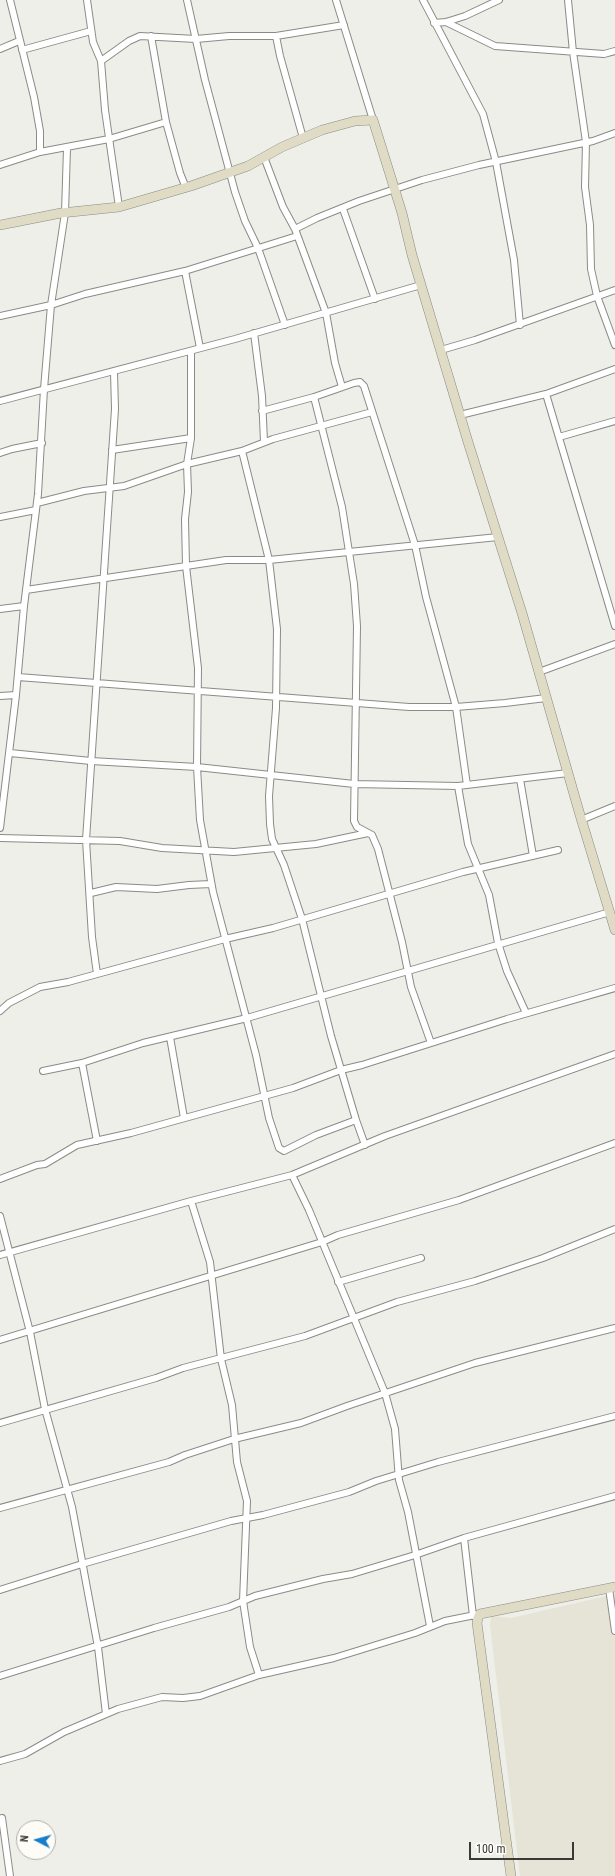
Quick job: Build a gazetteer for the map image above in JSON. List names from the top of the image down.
{
  "scale_bar": "100 m",
  "north": "left"
}
